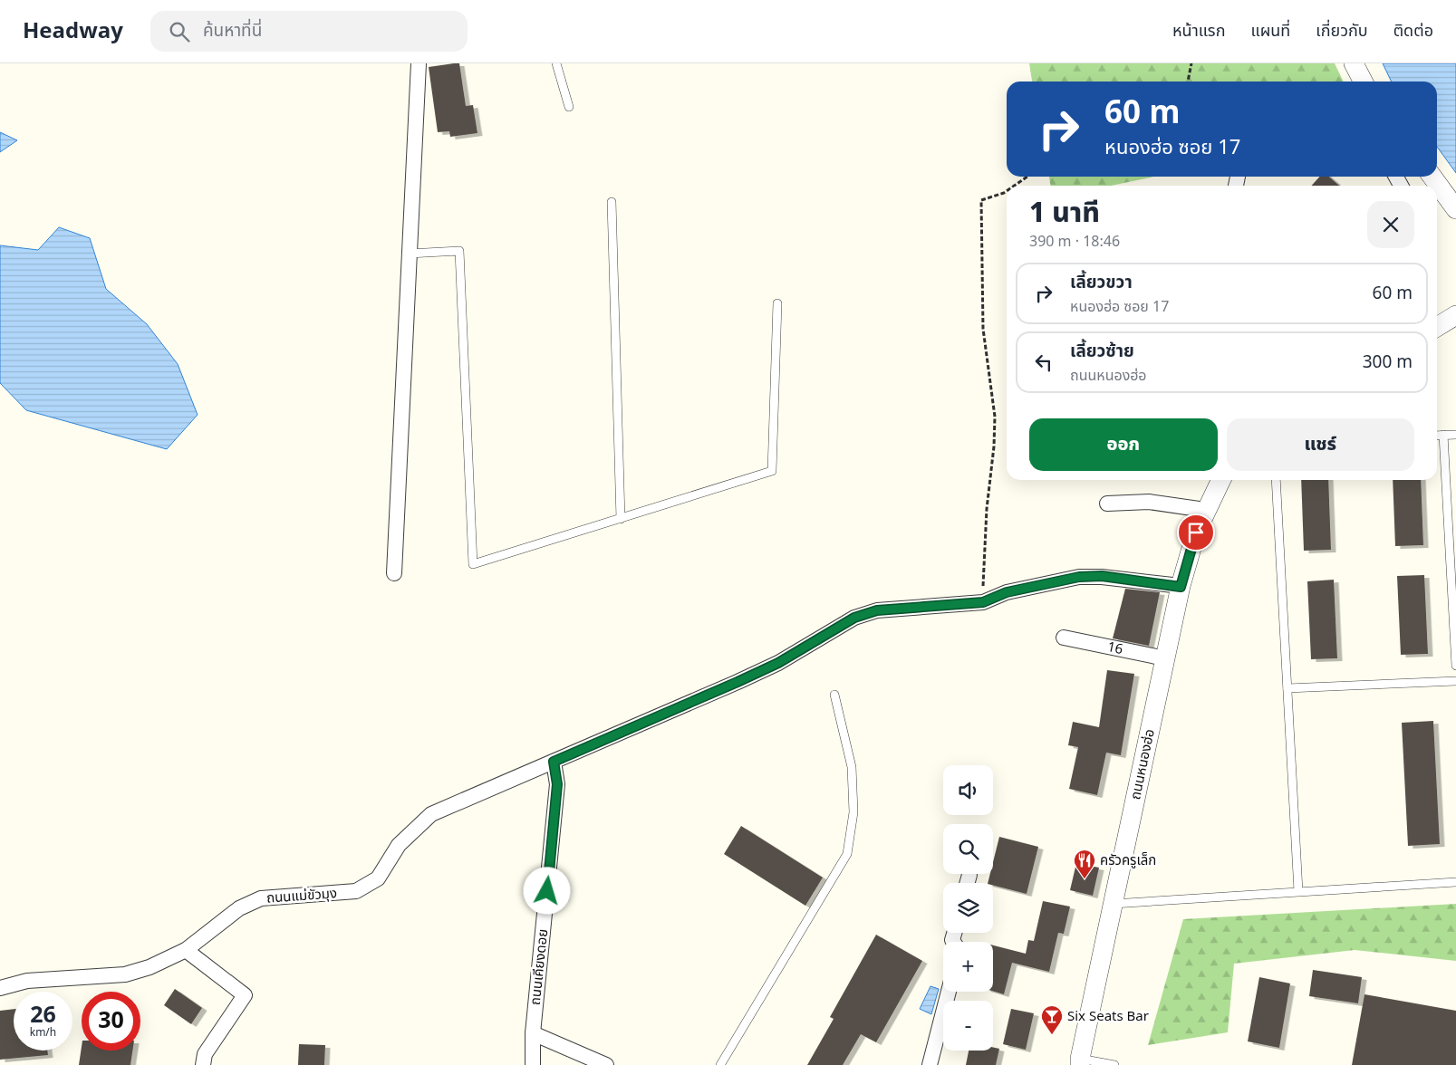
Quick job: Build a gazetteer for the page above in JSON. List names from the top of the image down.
{
  "streets": {
    "street": [
      "16",
      "ถนนหนองฮ่อ",
      "ถนนแม่ขัวมุง",
      "ถนนเคียงดอย"
    ]
  },
  "crossings": [
    ["16", "ถนนหนองฮ่อ"],
    ["ถนนหนองฮ่อ", "ถนนแม่ขัวมุง"],
    ["ถนนแม่ขัวมุง", "ถนนเคียงดอย"]
  ],
  "places": {
    "restaurant": ["ครัวครูเล็ก"],
    "bar": ["Six Seats Bar"]
  },
  "page": {
    "header": "Headway",
    "search": "ค้นหาที่นี่",
    "nav": [
      "หน้าแรก",
      "แผนที่",
      "เกี่ยวกับ",
      "ติดต่อ"
    ],
    "turn": ["60 m", "หนองฮ่อ ซอย 17"],
    "heading": ["1 นาที", "390 m · 18:46"],
    "list": [
      {
        "name": "เลี้ยวขวา",
        "note": "หนองฮ่อ ซอย 17",
        "value": "60 m"
      },
      {
        "name": "เลี้ยวซ้าย",
        "note": "ถนนหนองฮ่อ",
        "value": "300 m"
      }
    ],
    "buttons": ["ออก", "แชร์"],
    "map_buttons": ["+", "−"],
    "speed": "26 km/h",
    "limit": "30"
  }
}
